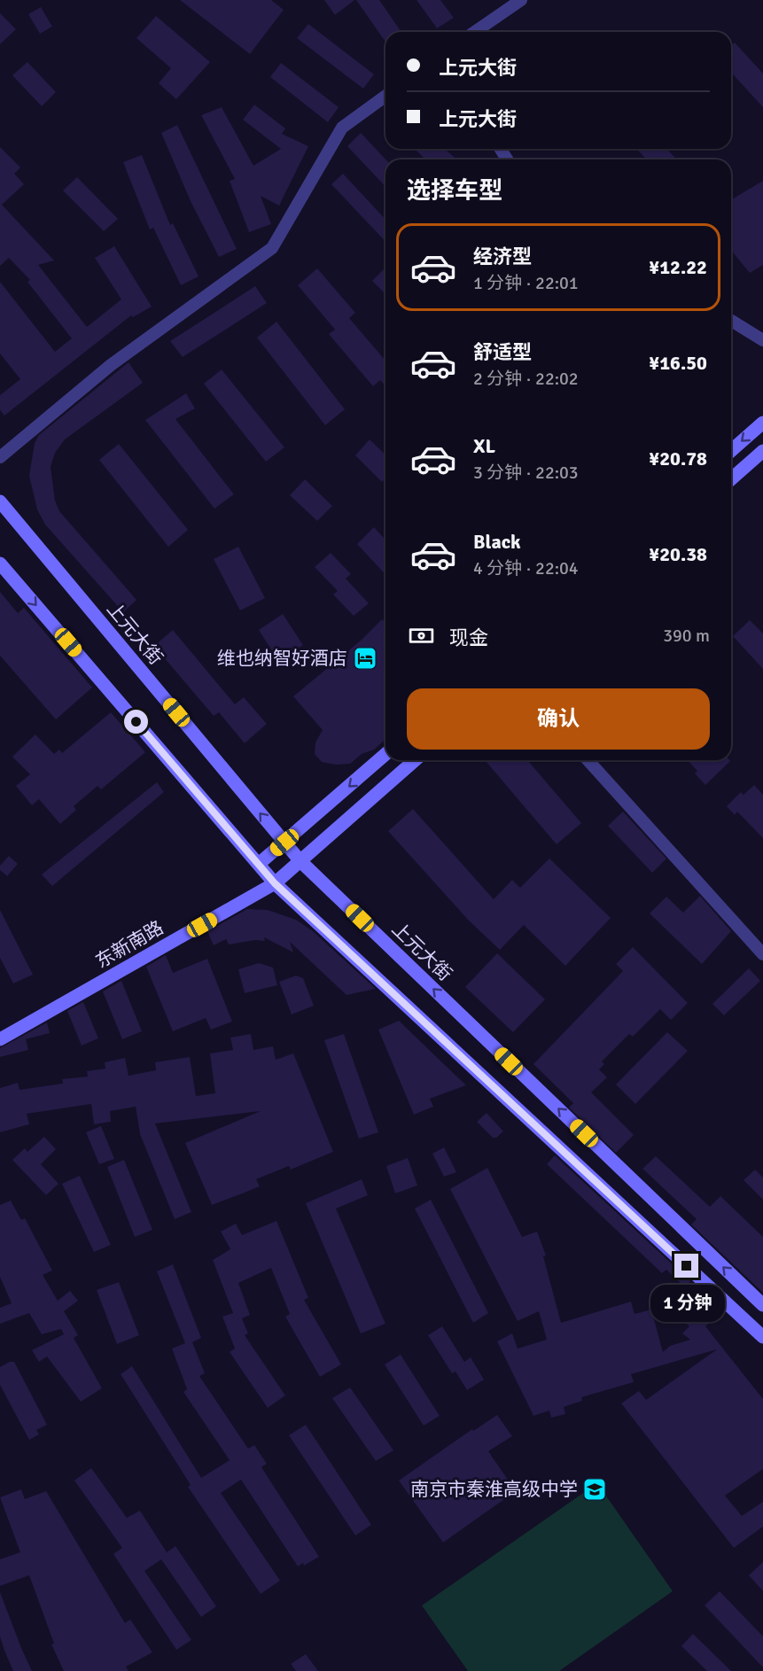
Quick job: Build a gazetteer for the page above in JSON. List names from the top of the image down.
{
  "streets": {
    "main road": ["上元大街", "东新南路"]
  },
  "crossings": [
    ["上元大街", "东新南路"]
  ],
  "places": {
    "hotel": ["维也纳智好酒店"],
    "school or university": ["南京市秦淮高级中学"]
  },
  "page": {
    "banner": ["上元大街", "上元大街"],
    "heading": "选择车型",
    "list": [
      {
        "name": "经济型",
        "note": "1 分钟 · 22:01",
        "value": "¥12.22"
      },
      {
        "name": "舒适型",
        "note": "2 分钟 · 22:02",
        "value": "¥16.50"
      },
      {
        "name": "XL",
        "note": "3 分钟 · 22:03",
        "value": "¥20.78"
      },
      {
        "name": "Black",
        "note": "4 分钟 · 22:04",
        "value": "¥20.38"
      }
    ],
    "pay": ["现金", "390 m"],
    "buttons": "确认",
    "bubble": "1 分钟"
  }
}
